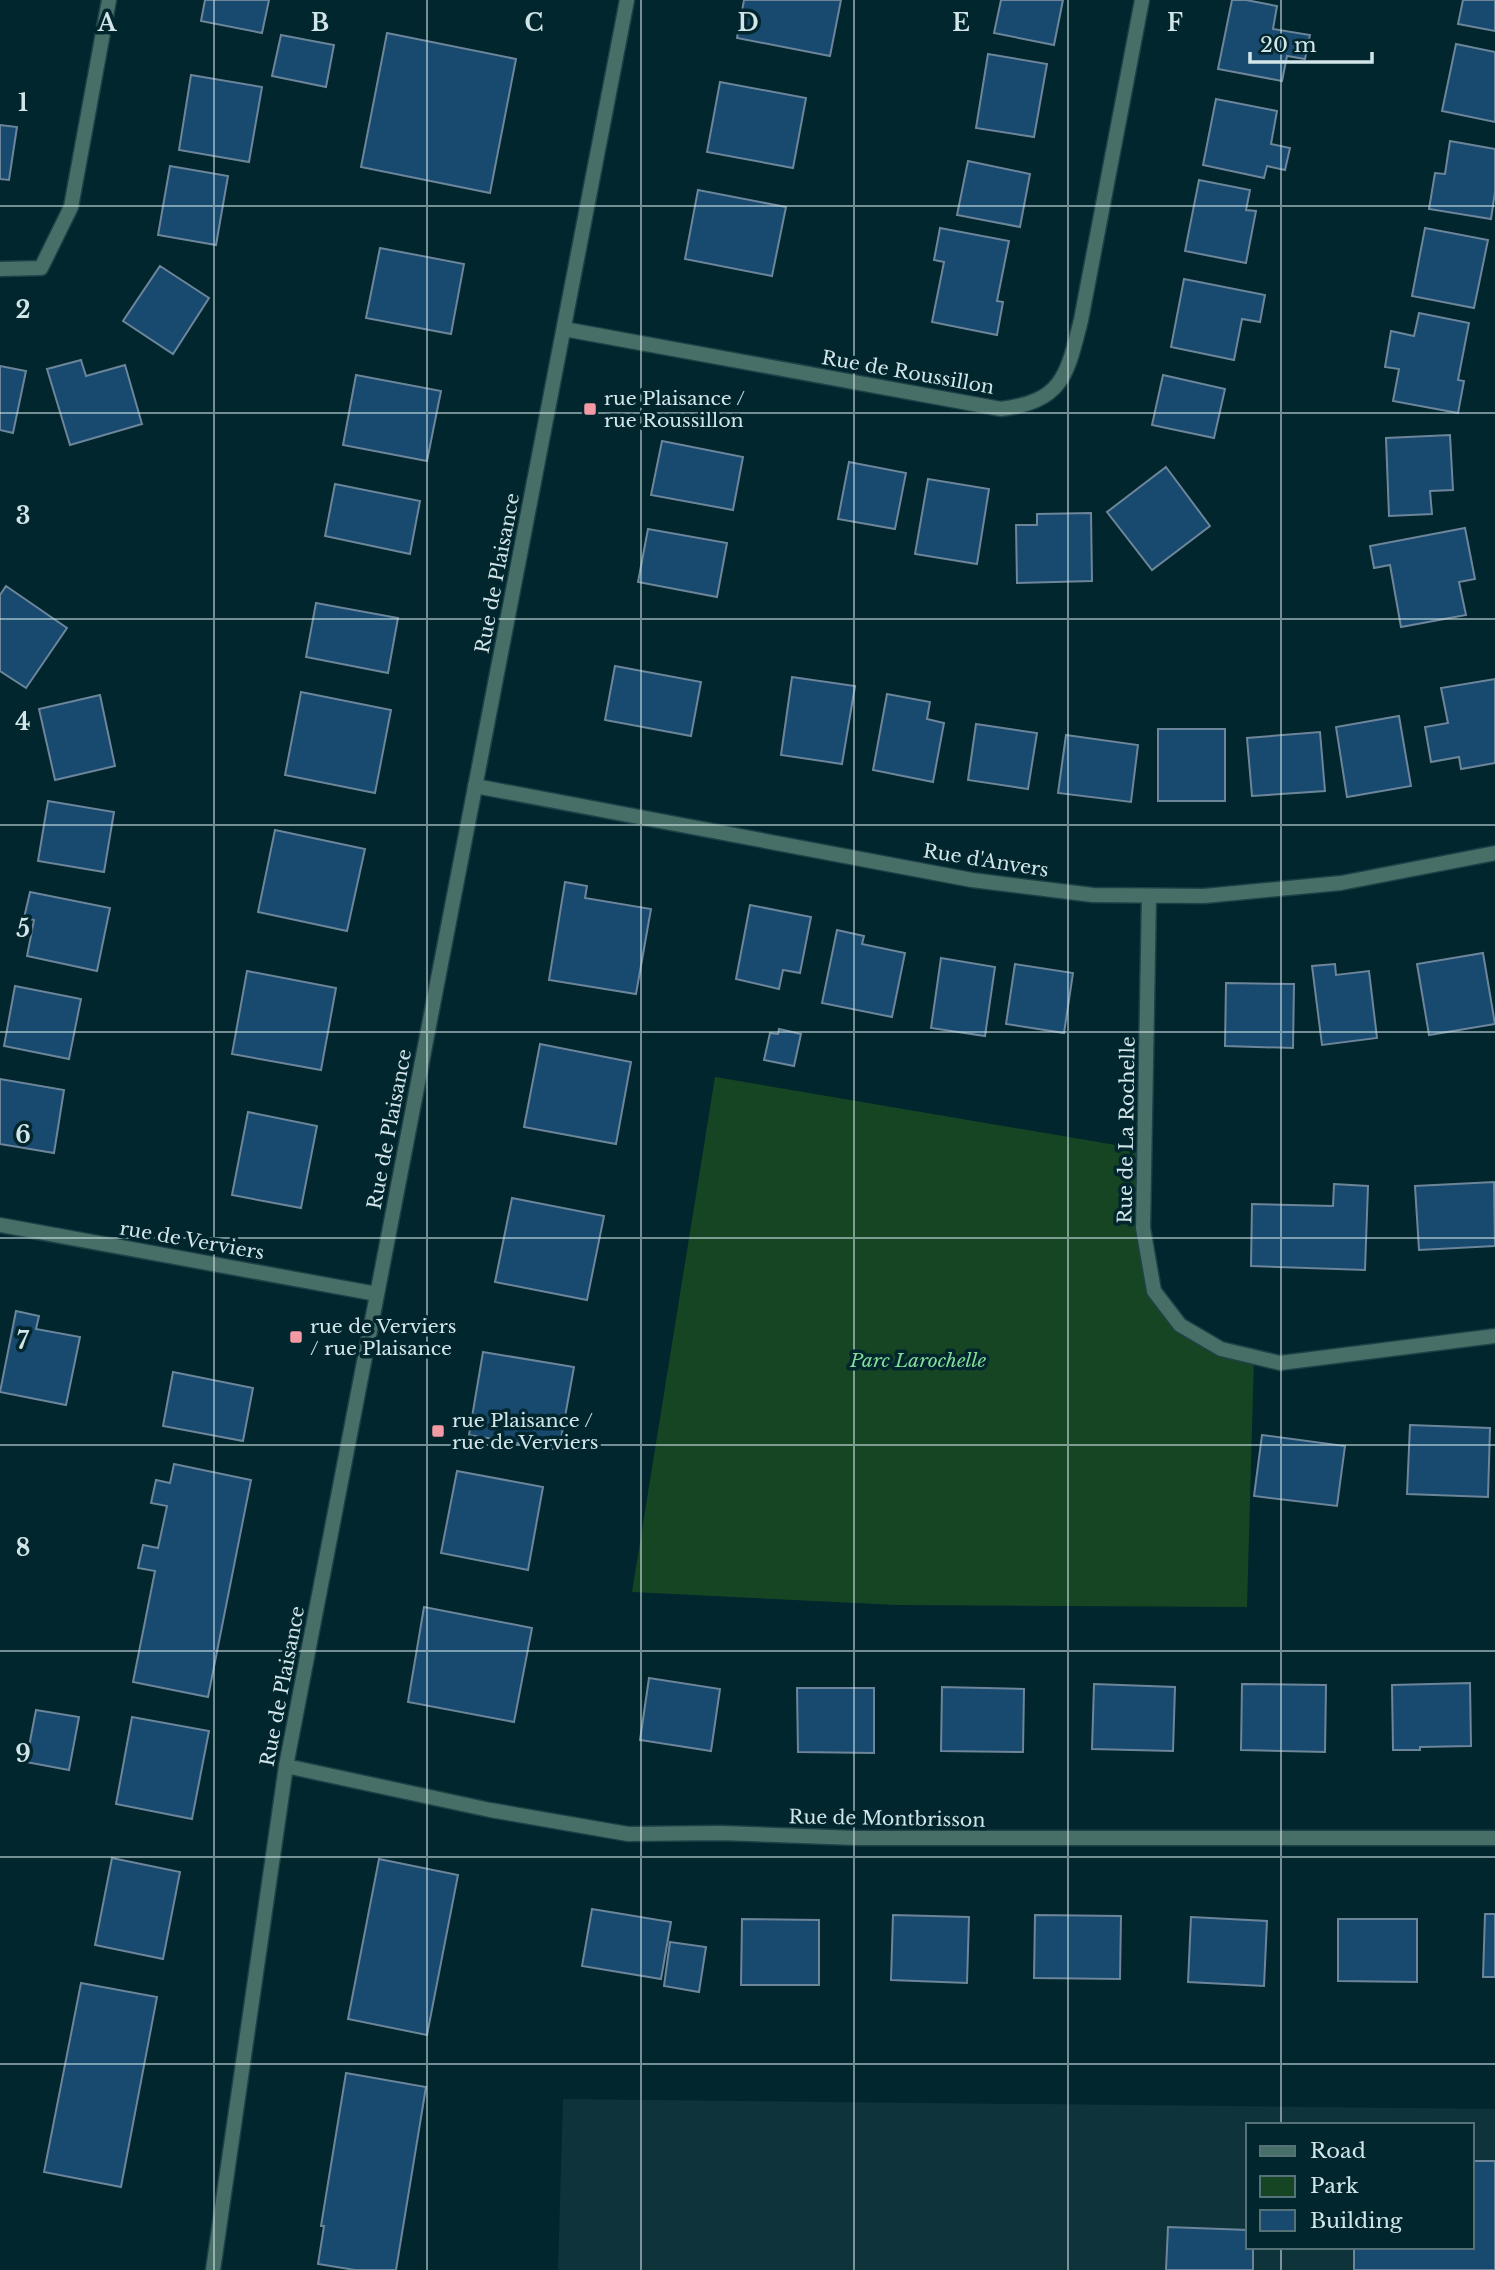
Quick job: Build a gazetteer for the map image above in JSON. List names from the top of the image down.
{
  "streets": {
    "street": [
      "Rue de Roussillon",
      "Rue de Plaisance",
      "Rue d'Anvers",
      "Rue de La Rochelle",
      "rue de Verviers",
      "Rue de Montbrisson"
    ]
  },
  "crossings": [
    ["Rue de Roussillon", "Rue de Plaisance"],
    ["Rue de Plaisance", "Rue d'Anvers"],
    ["Rue de Plaisance", "rue de Verviers"],
    ["Rue de Plaisance", "Rue de Montbrisson"],
    ["Rue d'Anvers", "Rue de La Rochelle"]
  ],
  "parks": ["Parc Larochelle"],
  "places": {
    "transit": ["rue Plaisance / rue Roussillon", "rue de Verviers / rue Plaisance", "rue Plaisance / rue de Verviers"]
  },
  "legend": ["Road", "Park", "Building"],
  "scale_bar": "20 m",
  "grid": {
    "columns": [
      "A",
      "B",
      "C",
      "D",
      "E",
      "F"
    ],
    "rows": [
      "1",
      "2",
      "3",
      "4",
      "5",
      "6",
      "7",
      "8",
      "9"
    ]
  }
}
